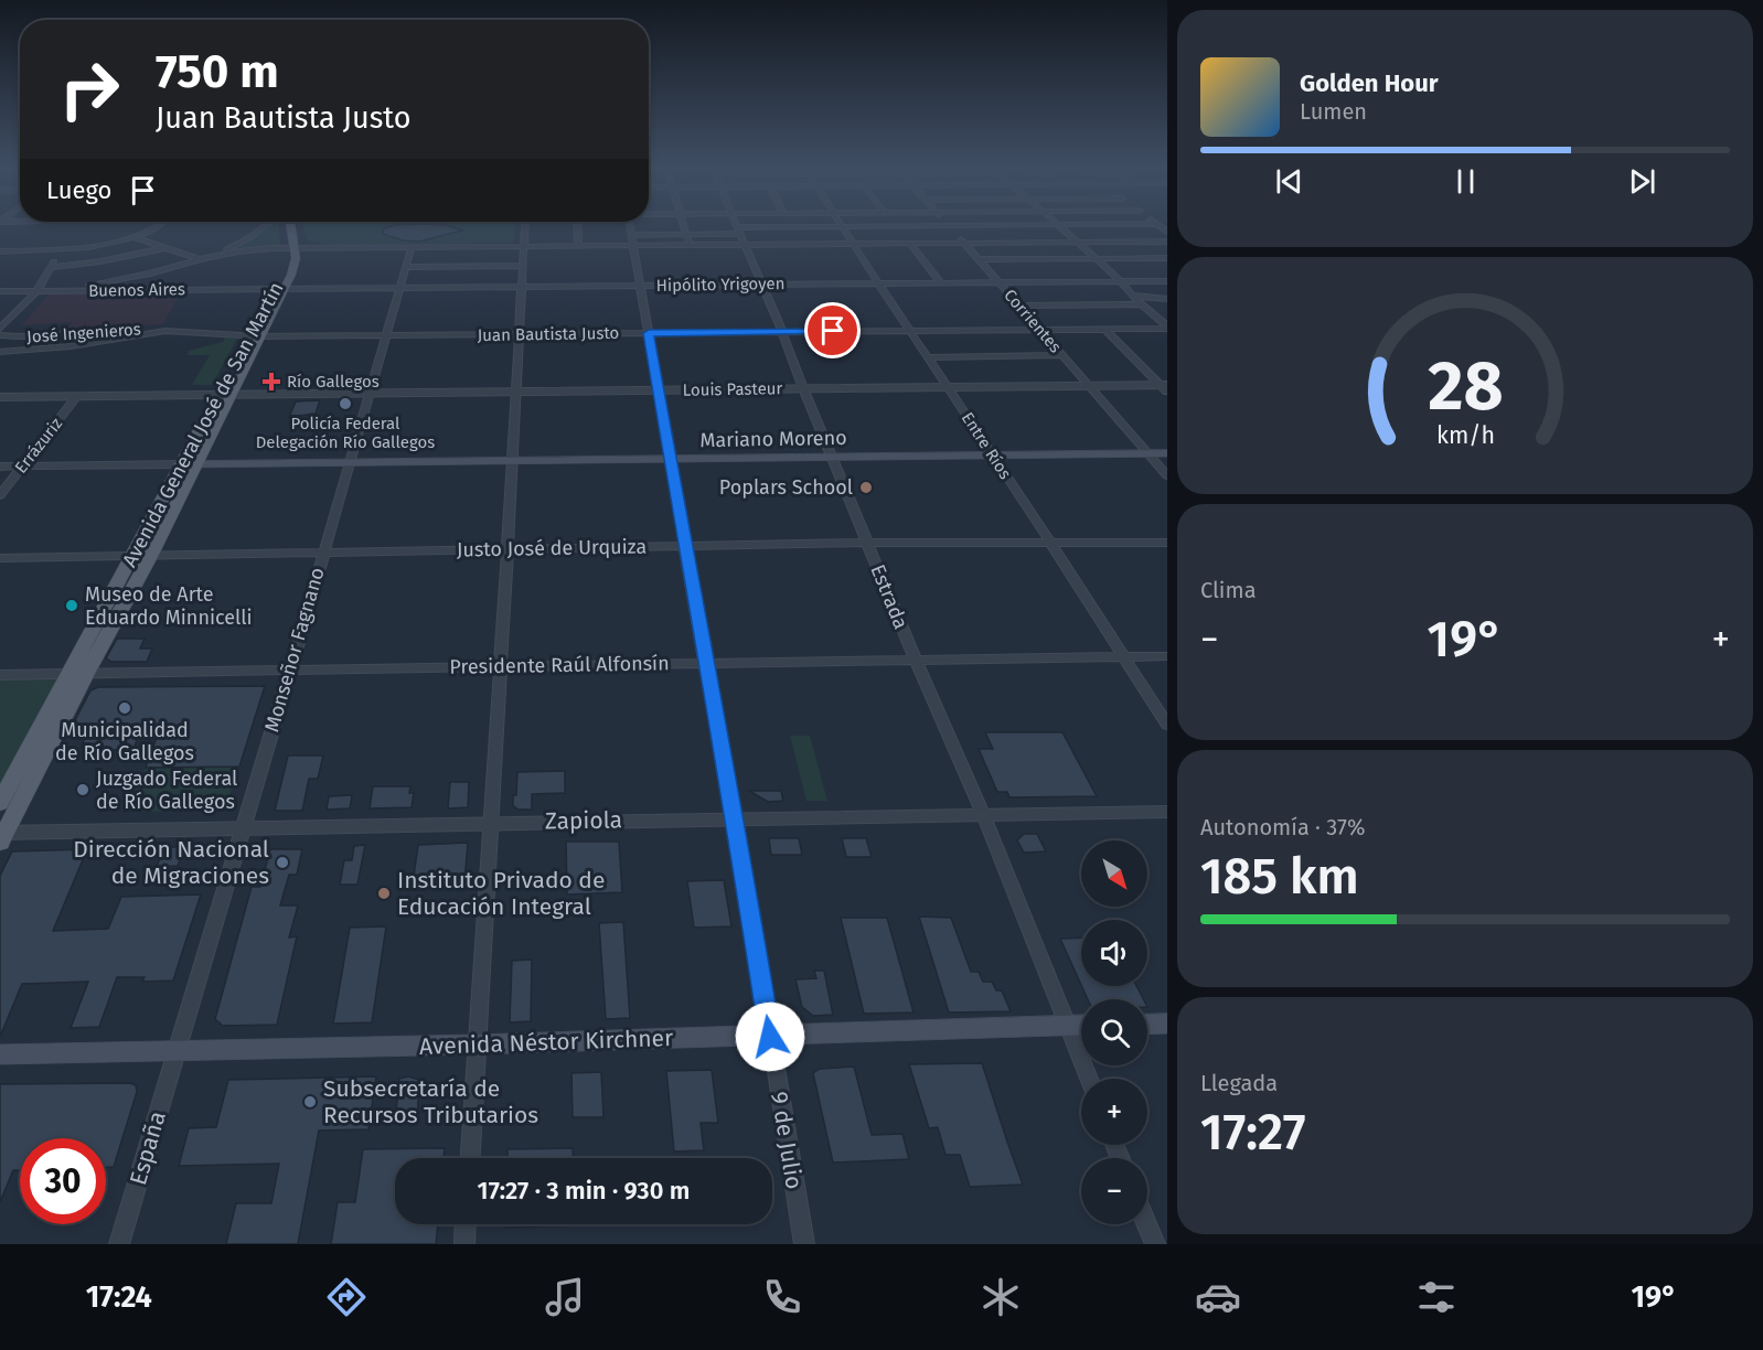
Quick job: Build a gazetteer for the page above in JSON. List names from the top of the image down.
{
  "streets": {
    "main road": ["Avenida General José de San Martín", "Mariano Moreno", "Avenida Néstor Kirchner"],
    "street": [
      "Hipólito Yrigoyen",
      "Buenos Aires",
      "Corrientes",
      "José Ingenieros",
      "Juan Bautista Justo",
      "Louis Pasteur",
      "Errázuriz",
      "Entre Ríos",
      "Justo José de Urquiza",
      "Estrada",
      "Monseñor Fagnano",
      "Presidente Raúl Alfonsín",
      "Zapiola",
      "9 de Julio",
      "España"
    ]
  },
  "crossings": [
    ["Hipólito Yrigoyen", "Buenos Aires"],
    ["Hipólito Yrigoyen", "Corrientes"],
    ["Hipólito Yrigoyen", "Avenida General José de San Martín"],
    ["Hipólito Yrigoyen", "Entre Ríos"],
    ["Hipólito Yrigoyen", "Estrada"],
    ["Hipólito Yrigoyen", "Monseñor Fagnano"],
    ["Hipólito Yrigoyen", "9 de Julio"],
    ["Buenos Aires", "Avenida General José de San Martín"],
    ["Corrientes", "Juan Bautista Justo"],
    ["Corrientes", "Louis Pasteur"],
    ["Corrientes", "Mariano Moreno"],
    ["José Ingenieros", "Juan Bautista Justo"],
    ["José Ingenieros", "Avenida General José de San Martín"],
    ["Juan Bautista Justo", "Avenida General José de San Martín"],
    ["Juan Bautista Justo", "Entre Ríos"],
    ["Juan Bautista Justo", "Estrada"],
    ["Juan Bautista Justo", "Monseñor Fagnano"],
    ["Juan Bautista Justo", "9 de Julio"],
    ["Louis Pasteur", "Avenida General José de San Martín"],
    ["Louis Pasteur", "Errázuriz"],
    ["Louis Pasteur", "Entre Ríos"],
    ["Louis Pasteur", "Estrada"],
    ["Louis Pasteur", "Monseñor Fagnano"],
    ["Louis Pasteur", "9 de Julio"],
    ["Avenida General José de San Martín", "Mariano Moreno"],
    ["Avenida General José de San Martín", "Justo José de Urquiza"],
    ["Avenida General José de San Martín", "Presidente Raúl Alfonsín"],
    ["Avenida General José de San Martín", "Zapiola"],
    ["Mariano Moreno", "Entre Ríos"],
    ["Mariano Moreno", "Estrada"],
    ["Mariano Moreno", "Monseñor Fagnano"],
    ["Mariano Moreno", "9 de Julio"],
    ["Entre Ríos", "Justo José de Urquiza"],
    ["Entre Ríos", "Presidente Raúl Alfonsín"],
    ["Justo José de Urquiza", "Estrada"],
    ["Justo José de Urquiza", "Monseñor Fagnano"],
    ["Justo José de Urquiza", "9 de Julio"],
    ["Estrada", "Presidente Raúl Alfonsín"],
    ["Estrada", "Zapiola"],
    ["Estrada", "Avenida Néstor Kirchner"],
    ["Monseñor Fagnano", "Presidente Raúl Alfonsín"],
    ["Monseñor Fagnano", "Zapiola"],
    ["Monseñor Fagnano", "Avenida Néstor Kirchner"],
    ["Monseñor Fagnano", "España"],
    ["Presidente Raúl Alfonsín", "9 de Julio"],
    ["Zapiola", "9 de Julio"],
    ["Avenida Néstor Kirchner", "9 de Julio"],
    ["Avenida Néstor Kirchner", "España"]
  ],
  "places": {
    "health": ["Río Gallegos"],
    "other": [
      "Policía Federal Delegación Río Gallegos",
      "Poplars School",
      "Museo de Arte Eduardo Minnicelli",
      "Municipalidad de Río Gallegos",
      "Juzgado Federal de Río Gallegos",
      "Dirección Nacional de Migraciones",
      "Instituto Privado de Educación Integral",
      "Subsecretaría de Recursos Tributarios"
    ]
  },
  "north": "bottom right",
  "page": {
    "turn": ["750 m", "Juan Bautista Justo"],
    "song": ["Golden Hour", "Lumen"],
    "then": "Luego",
    "tile": [
      "Clima",
      ["Autonomía · 37%", "185 km"],
      ["Llegada", "17:27"]
    ],
    "heat": ["−", "19°", "+"],
    "map_buttons": ["+", "−"],
    "limit": "30",
    "trip": "17:27 · 3 min · 930 m",
    "tabs": ["17:24", "19°"],
    "gauge": ["28", "km/h"]
  }
}
